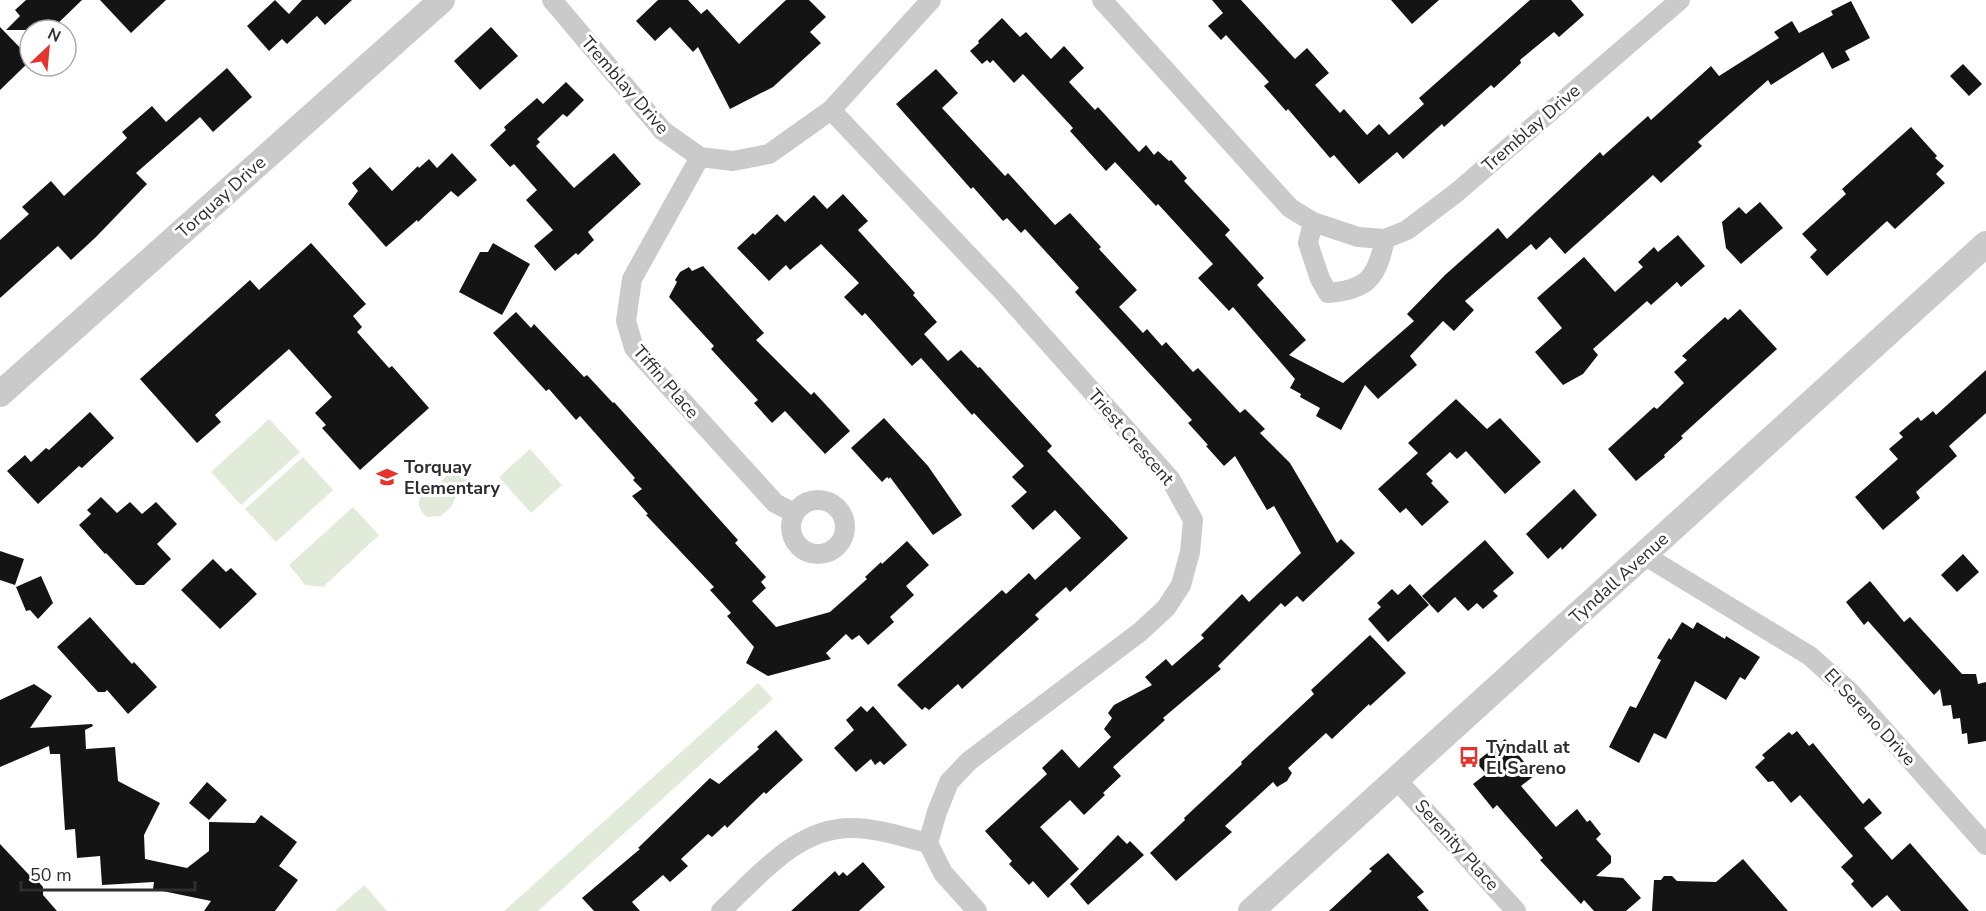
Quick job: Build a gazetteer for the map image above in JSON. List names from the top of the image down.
{
  "streets": {
    "street": [
      "Tremblay Drive",
      "Torquay Drive",
      "Tiffin Place",
      "Triest Crescent",
      "Tyndall Avenue",
      "El Sereno Drive",
      "Serenity Place"
    ]
  },
  "crossings": [
    ["Tremblay Drive", "Tiffin Place"],
    ["Tremblay Drive", "Triest Crescent"],
    ["Tyndall Avenue", "El Sereno Drive"],
    ["Tyndall Avenue", "Serenity Place"]
  ],
  "places": {
    "school or university": ["Torquay Elementary"],
    "bus stop": ["Tyndall at El Sareno"]
  },
  "scale_bar": "50 m",
  "north": "top right"
}
